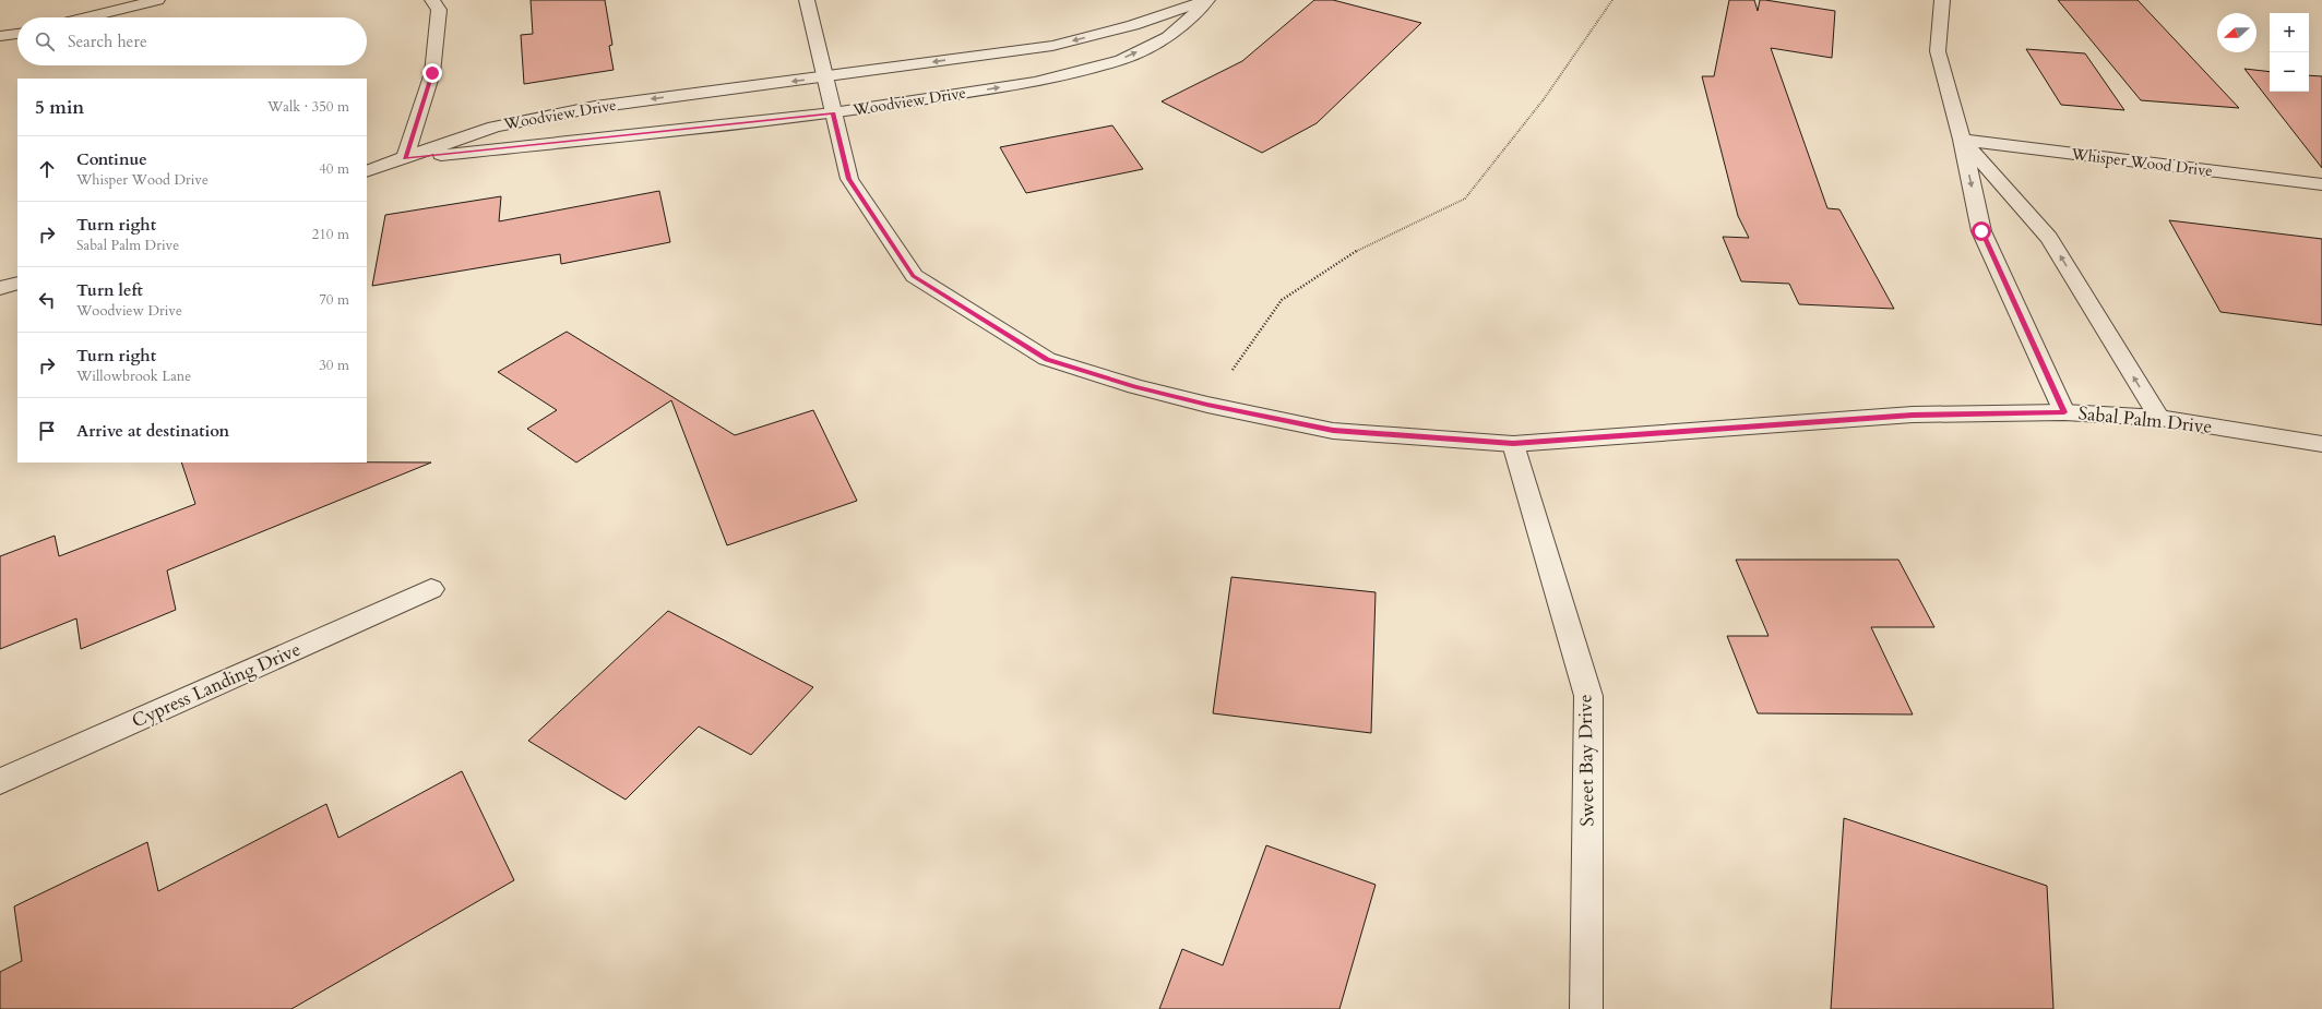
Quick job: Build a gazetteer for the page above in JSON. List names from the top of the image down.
{
  "streets": {
    "street": [
      "Woodview Drive",
      "Whisper Wood Drive",
      "Sabal Palm Drive",
      "Cypress Landing Drive",
      "Sweet Bay Drive"
    ]
  },
  "crossings": [
    ["Woodview Drive", "Sabal Palm Drive"],
    ["Sabal Palm Drive", "Sweet Bay Drive"]
  ],
  "north": "left",
  "page": {
    "map_buttons": ["+", "−"],
    "search": "Search here",
    "heading": ["5 min", "Walk · 350 m"],
    "list": [
      ["Continue", "Whisper Wood Drive", "40 m"],
      ["Turn right", "Sabal Palm Drive", "210 m"],
      ["Turn left", "Woodview Drive", "70 m"],
      ["Turn right", "Willowbrook Lane", "30 m"],
      "Arrive at destination"
    ]
  }
}
